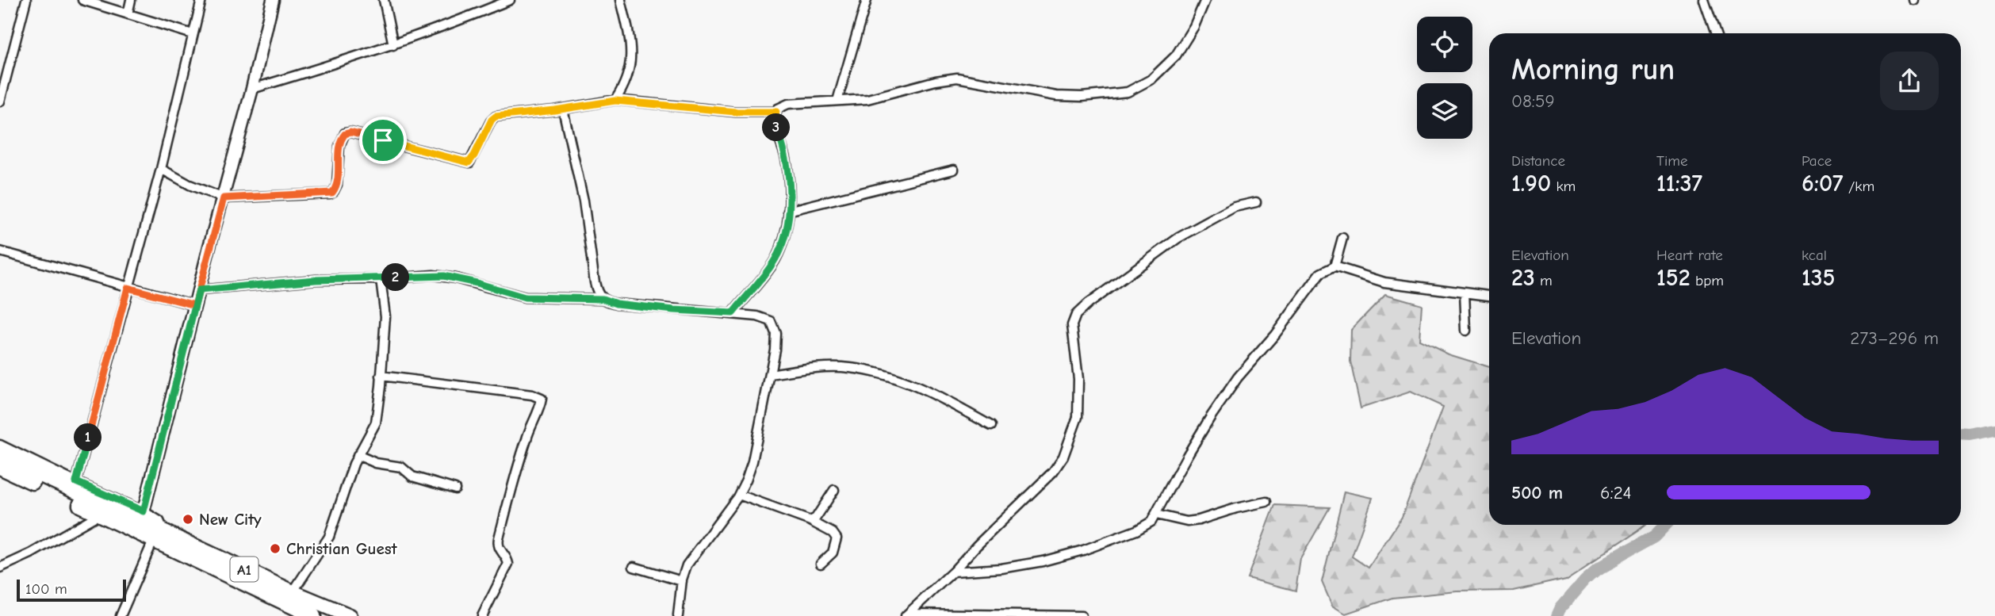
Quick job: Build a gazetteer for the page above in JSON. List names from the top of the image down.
{
  "streets": {
    "highway": ["A1"]
  },
  "places": ["New City", "Christian Guest"],
  "scale_bar": "100 m",
  "page": {
    "heading": ["Morning run", "08:59"],
    "pins": ["3", "2", "1"],
    "stats": [
      ["Distance", "1.90 km"],
      ["Time", "11:37"],
      ["Pace", "6:07 /km"],
      ["Elevation", "23 m"],
      ["Heart rate", "152 bpm"],
      ["kcal", "135"]
    ],
    "chart": ["Elevation", "273–296 m"],
    "list": [
      {
        "name": "500 m",
        "note": "6:24"
      }
    ],
    "scale": "100 m"
  }
}
